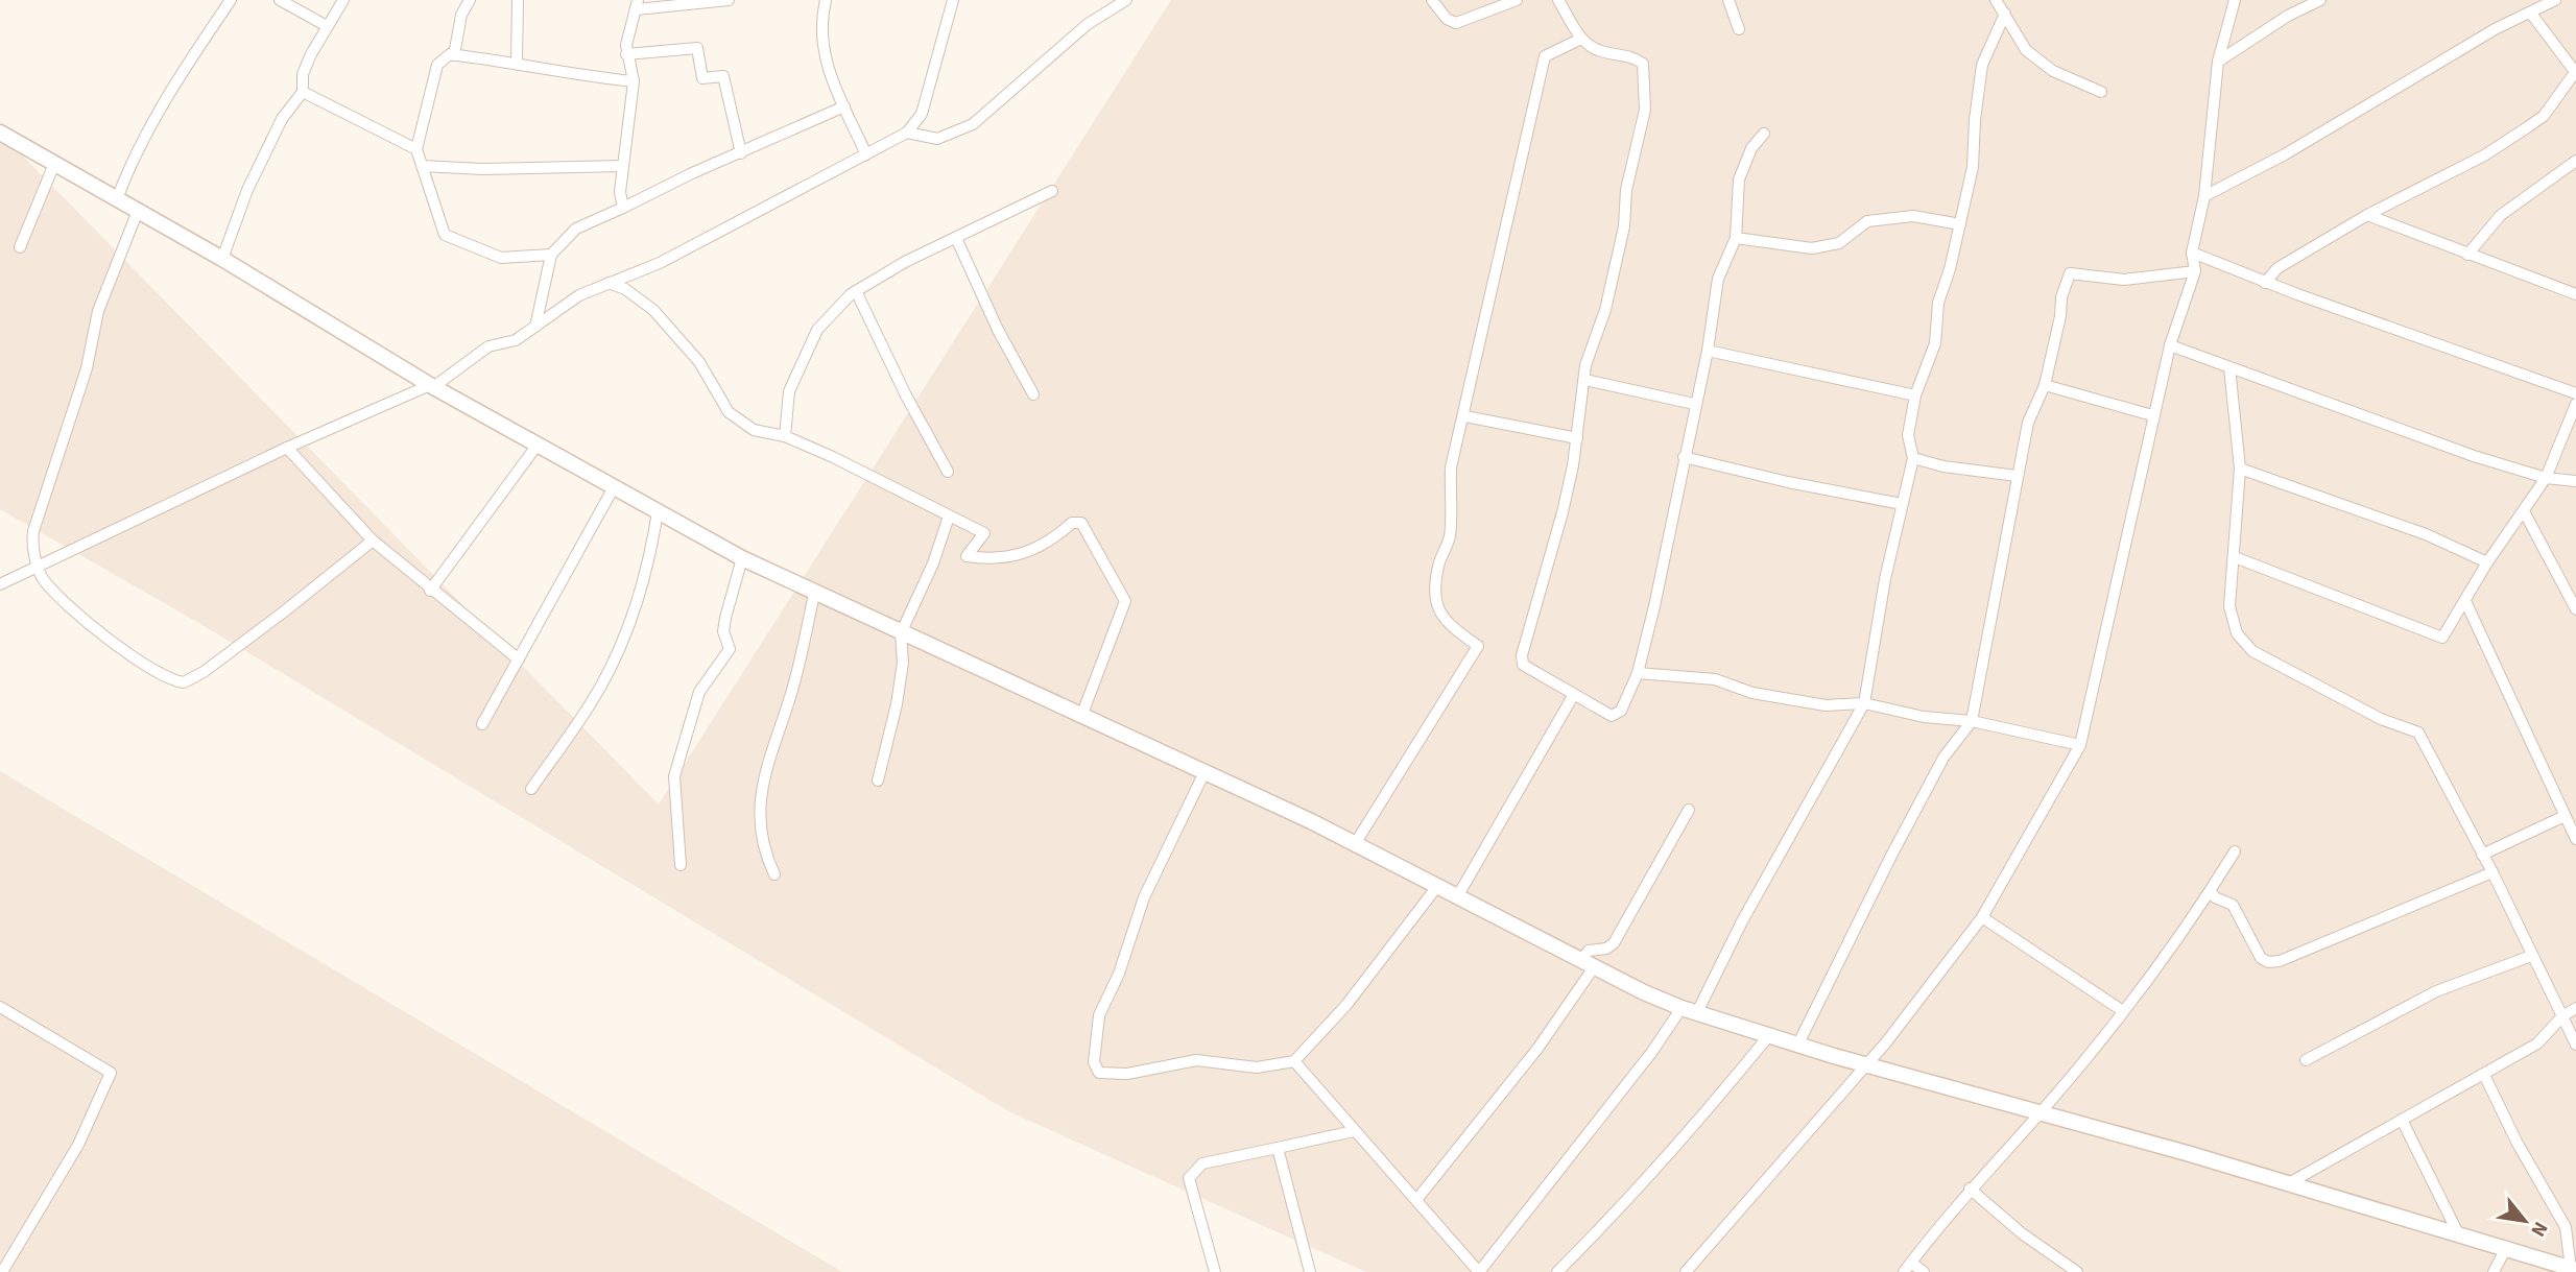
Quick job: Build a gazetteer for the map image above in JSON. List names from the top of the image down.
{
  "north": "bottom right"
}
